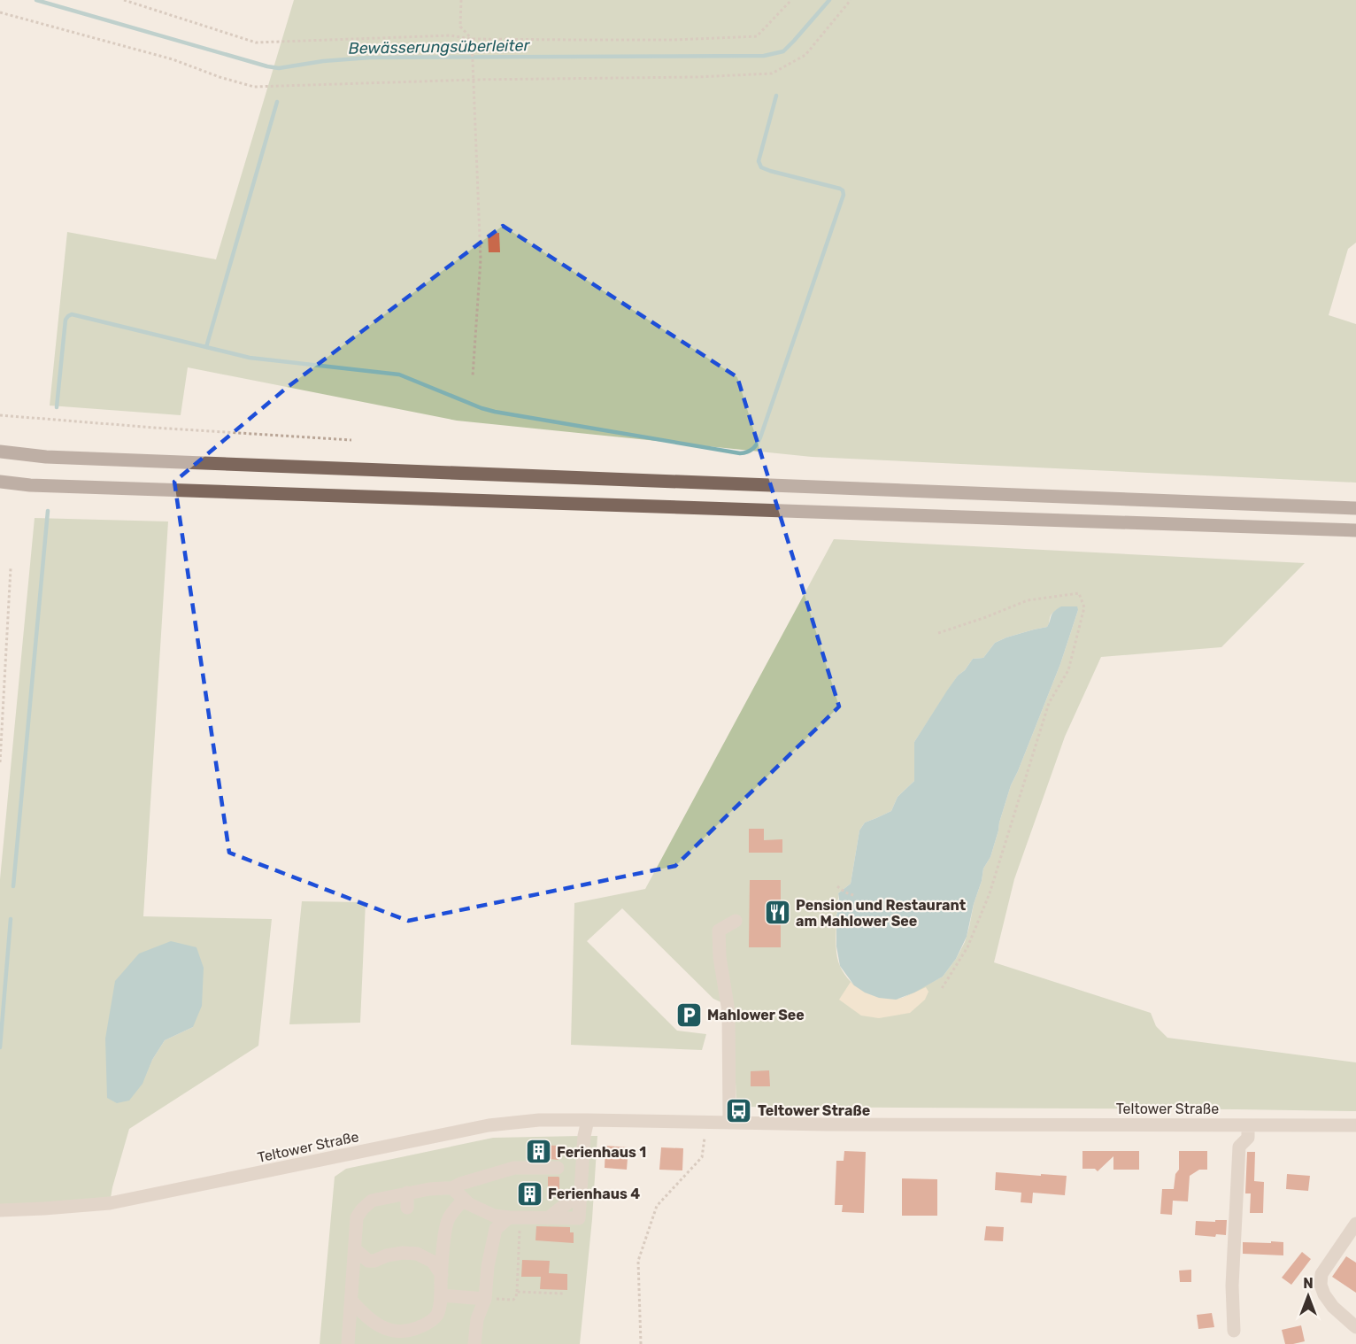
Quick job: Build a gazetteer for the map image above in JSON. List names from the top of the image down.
{
  "streets": {
    "street": ["Teltower Straße"]
  },
  "water": ["Bewässerungsüberleiter"],
  "places": {
    "restaurant": ["Pension und Restaurant am Mahlower See"],
    "parking": ["Mahlower See"],
    "bus stop": ["Teltower Straße"],
    "building": ["Ferienhaus 1", "Ferienhaus 4"]
  },
  "north": "top"
}
